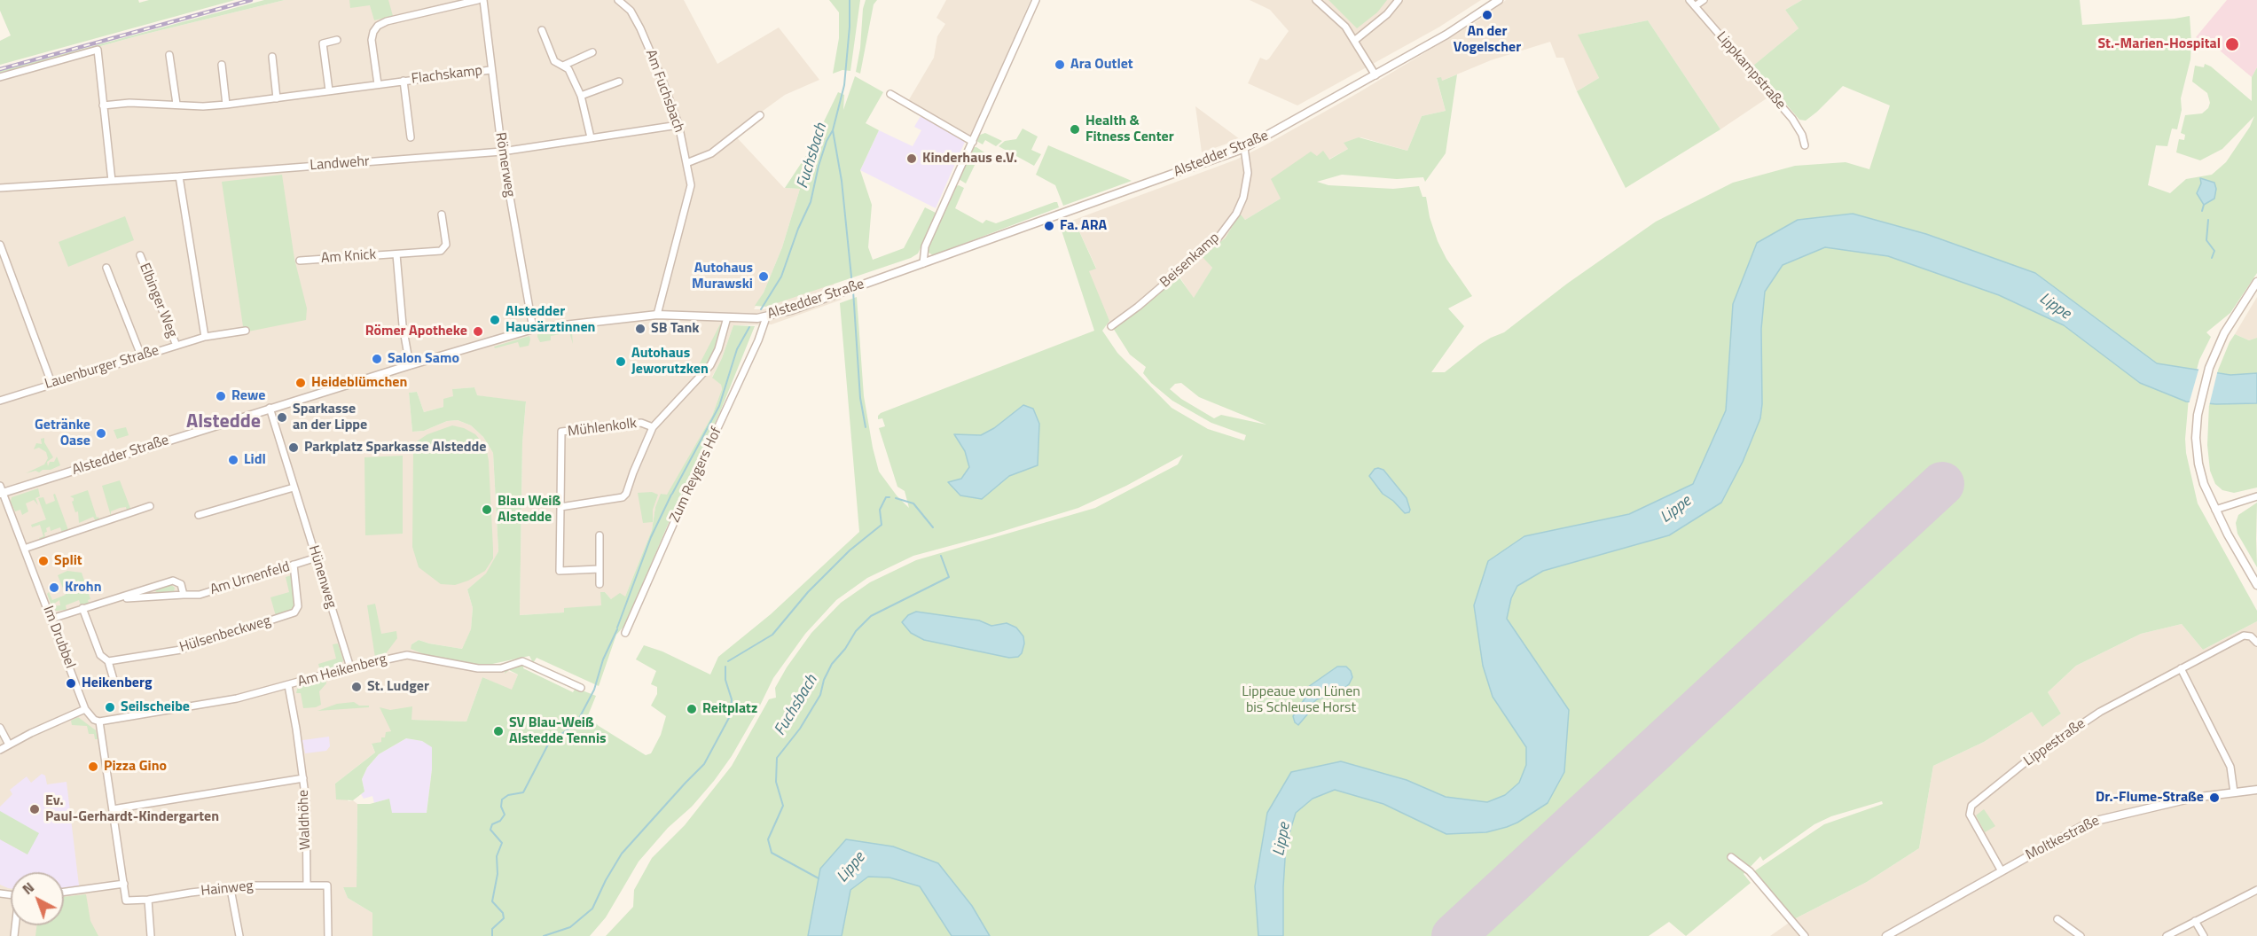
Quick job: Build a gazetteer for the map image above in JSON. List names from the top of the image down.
{
  "streets": {
    "street": [
      "Lippkampstraße",
      "Flachskamp",
      "Am Fuchsbach",
      "Alstedder Straße",
      "Landwehr",
      "Römerweg",
      "Am Knick",
      "Beisenkamp",
      "Elbinger Weg",
      "Lauenburger Straße",
      "Mühlenkolk",
      "Zum Reygers Hof",
      "Hünenweg",
      "Am Urnenfeld",
      "Hülsenbeckweg",
      "Im Drubbel",
      "Am Heikenberg",
      "Lippestraße",
      "Waldhöhe",
      "Moltkestraße",
      "Hainweg"
    ]
  },
  "crossings": [
    ["Flachskamp", "Römerweg"],
    ["Am Fuchsbach", "Alstedder Straße"],
    ["Am Fuchsbach", "Landwehr"],
    ["Alstedder Straße", "Römerweg"],
    ["Alstedder Straße", "Am Knick"],
    ["Alstedder Straße", "Beisenkamp"],
    ["Alstedder Straße", "Mühlenkolk"],
    ["Alstedder Straße", "Zum Reygers Hof"],
    ["Alstedder Straße", "Hünenweg"],
    ["Alstedder Straße", "Im Drubbel"],
    ["Landwehr", "Römerweg"],
    ["Elbinger Weg", "Lauenburger Straße"],
    ["Hünenweg", "Am Urnenfeld"],
    ["Hünenweg", "Am Heikenberg"],
    ["Am Urnenfeld", "Hülsenbeckweg"],
    ["Am Urnenfeld", "Im Drubbel"],
    ["Im Drubbel", "Am Heikenberg"],
    ["Am Heikenberg", "Waldhöhe"],
    ["Lippestraße", "Moltkestraße"],
    ["Waldhöhe", "Hainweg"]
  ],
  "districts": ["Alstedde"],
  "water": ["Fuchsbach", "Lippe"],
  "parks": ["Lippeaue von Lünen bis Schleuse Horst"],
  "places": [
    "An der Vogelscher",
    "St.-Marien-Hospital",
    "Ara Outlet",
    "Health & Fitness Center",
    "Kinderhaus e.V.",
    "Fa. ARA",
    "Autohaus Murawski",
    "Alstedder Hausärztinnen",
    "SB Tank",
    "Römer Apotheke",
    "Salon Samo",
    "Autohaus Jeworutzken",
    "Heideblümchen",
    "Rewe",
    "Sparkasse an der Lippe",
    "Getränke Oase",
    "Parkplatz Sparkasse Alstedde",
    "Lidl",
    "Blau Weiß Alstedde",
    "Split",
    "Krohn",
    "Heikenberg",
    "St. Ludger",
    "Seilscheibe",
    "Reitplatz",
    "SV Blau-Weiß Alstedde Tennis",
    "Pizza Gino",
    "Dr.-Flume-Straße",
    "Ev. Paul-Gerhardt-Kindergarten"
  ],
  "north": "top left"
}
